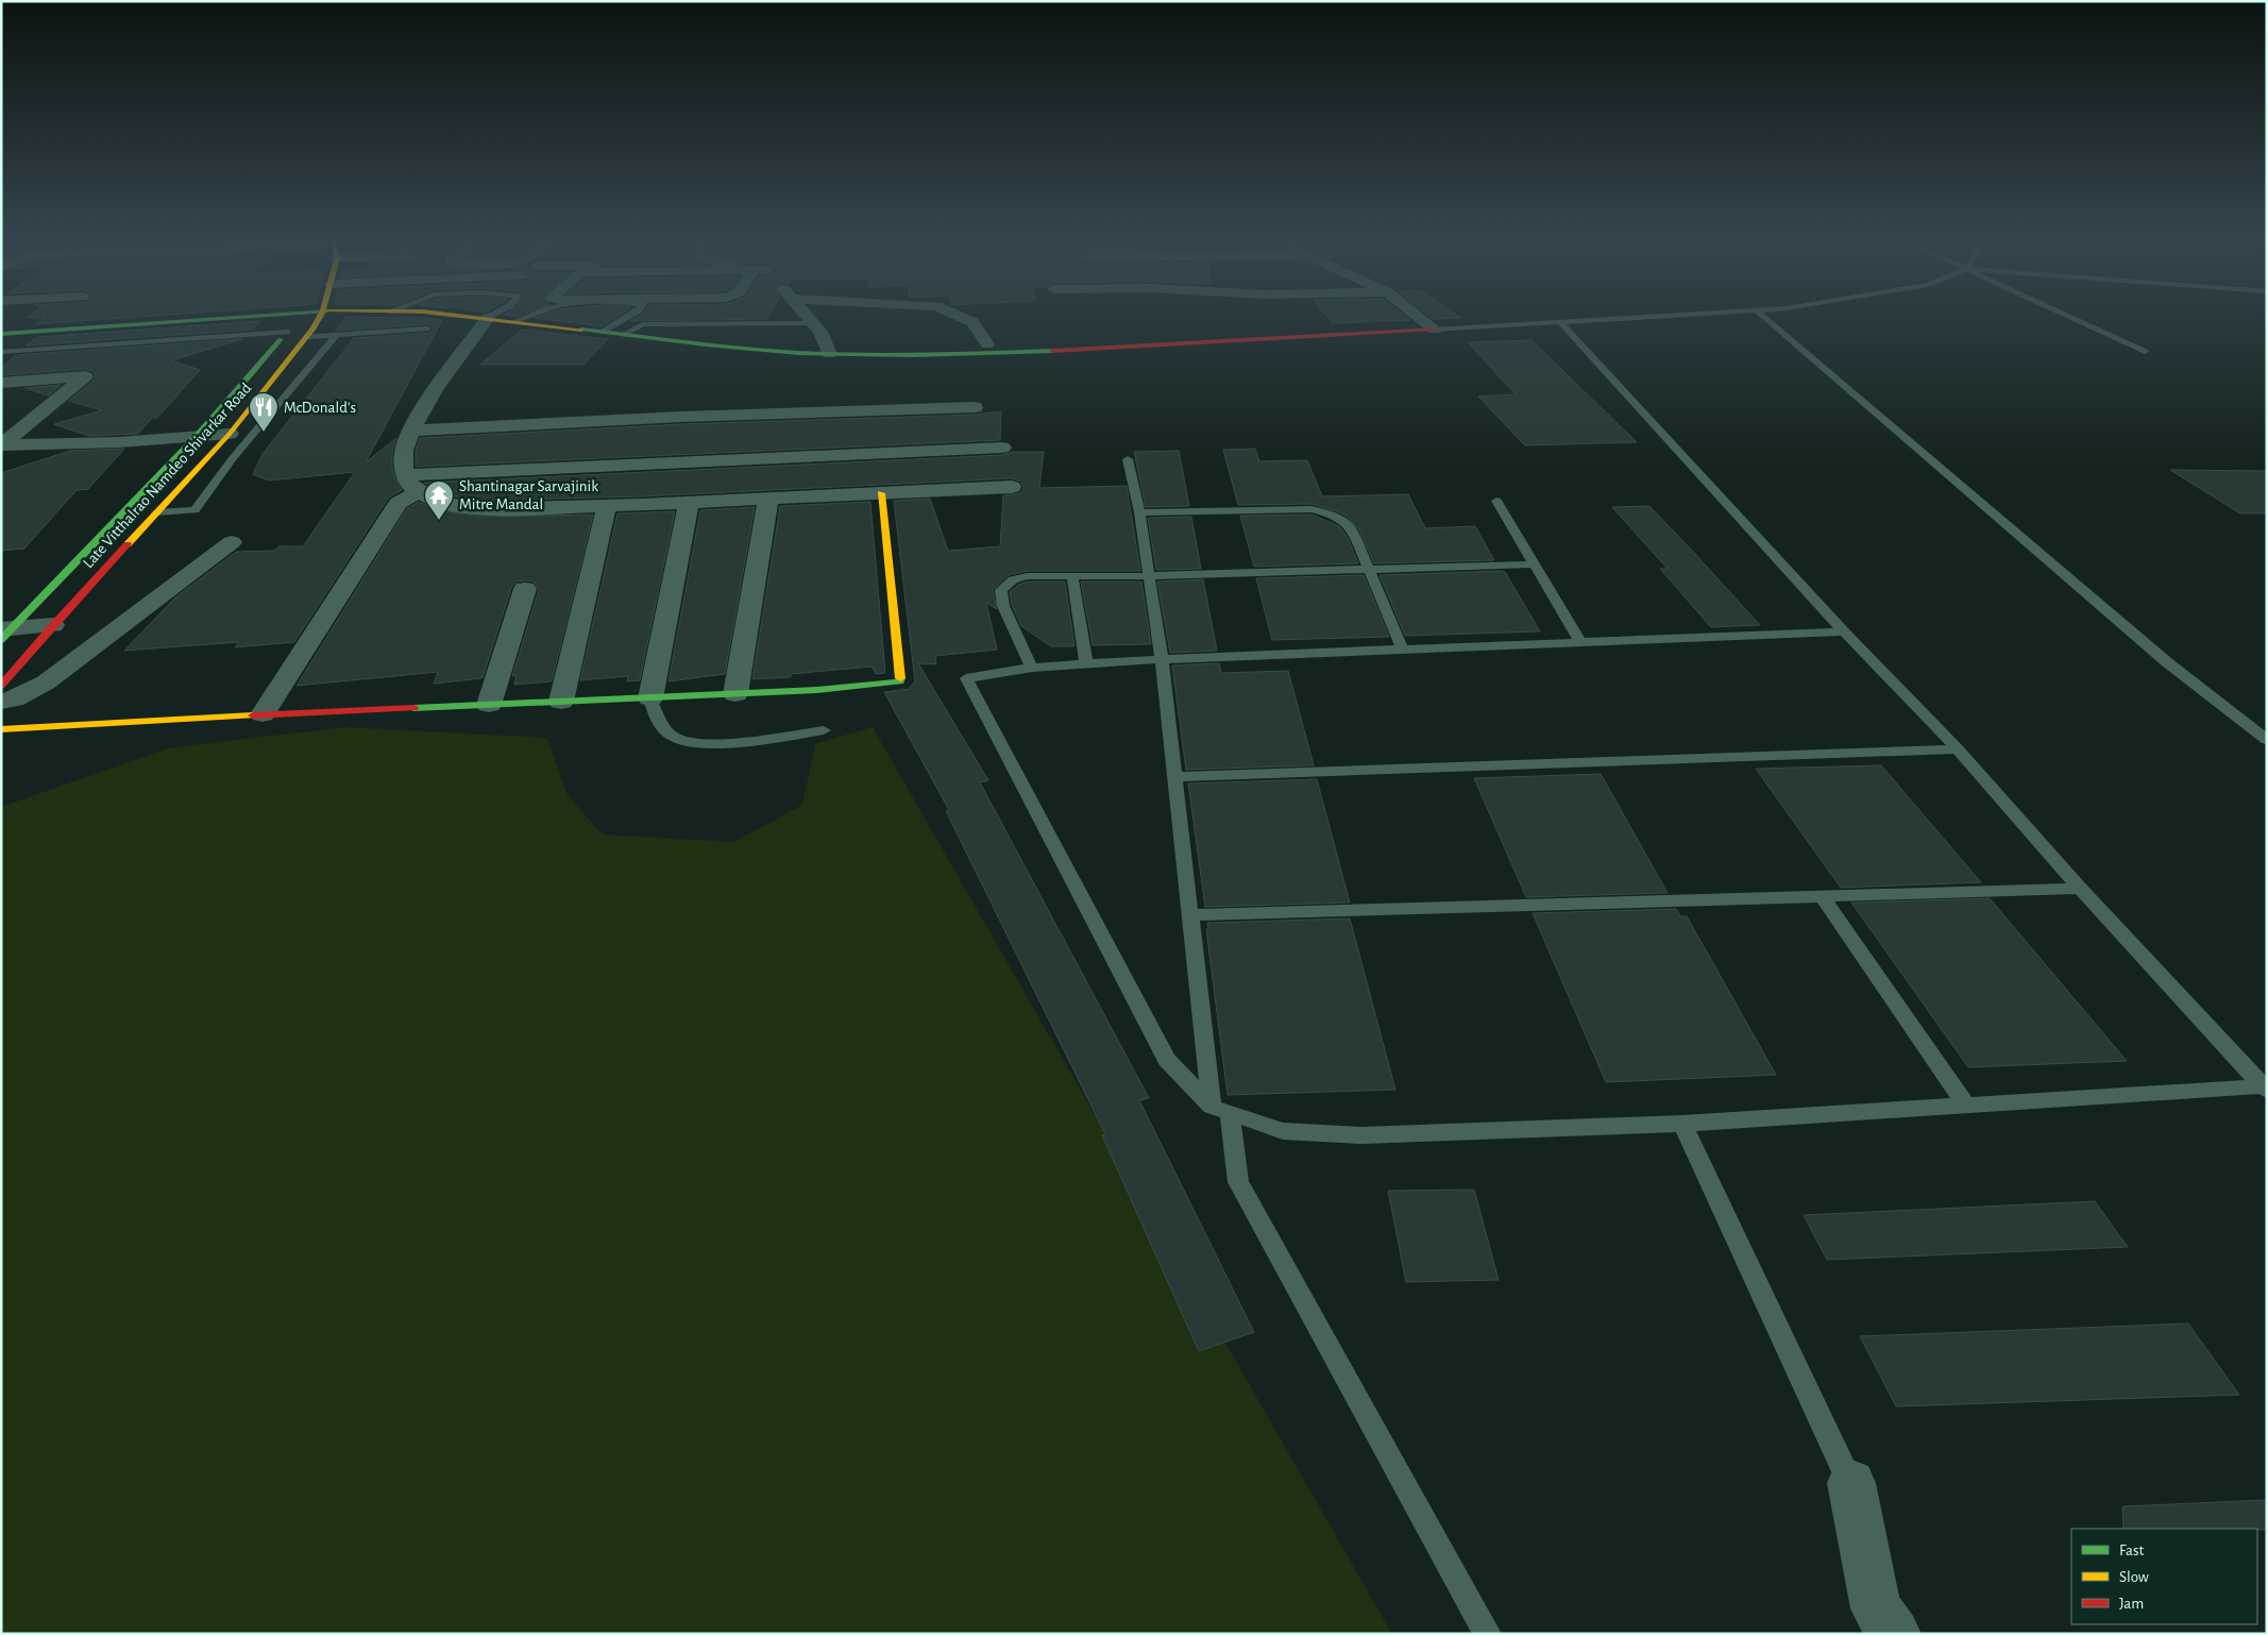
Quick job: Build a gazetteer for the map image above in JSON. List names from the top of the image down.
{
  "streets": {
    "street": ["Late Vitthalrao Namdeo Shivarkar Road"]
  },
  "places": {
    "restaurant": ["McDonald's"],
    "temple": ["Shantinagar Sarvajinik Mitre Mandal"]
  },
  "legend": ["Fast", "Slow", "Jam"]
}
